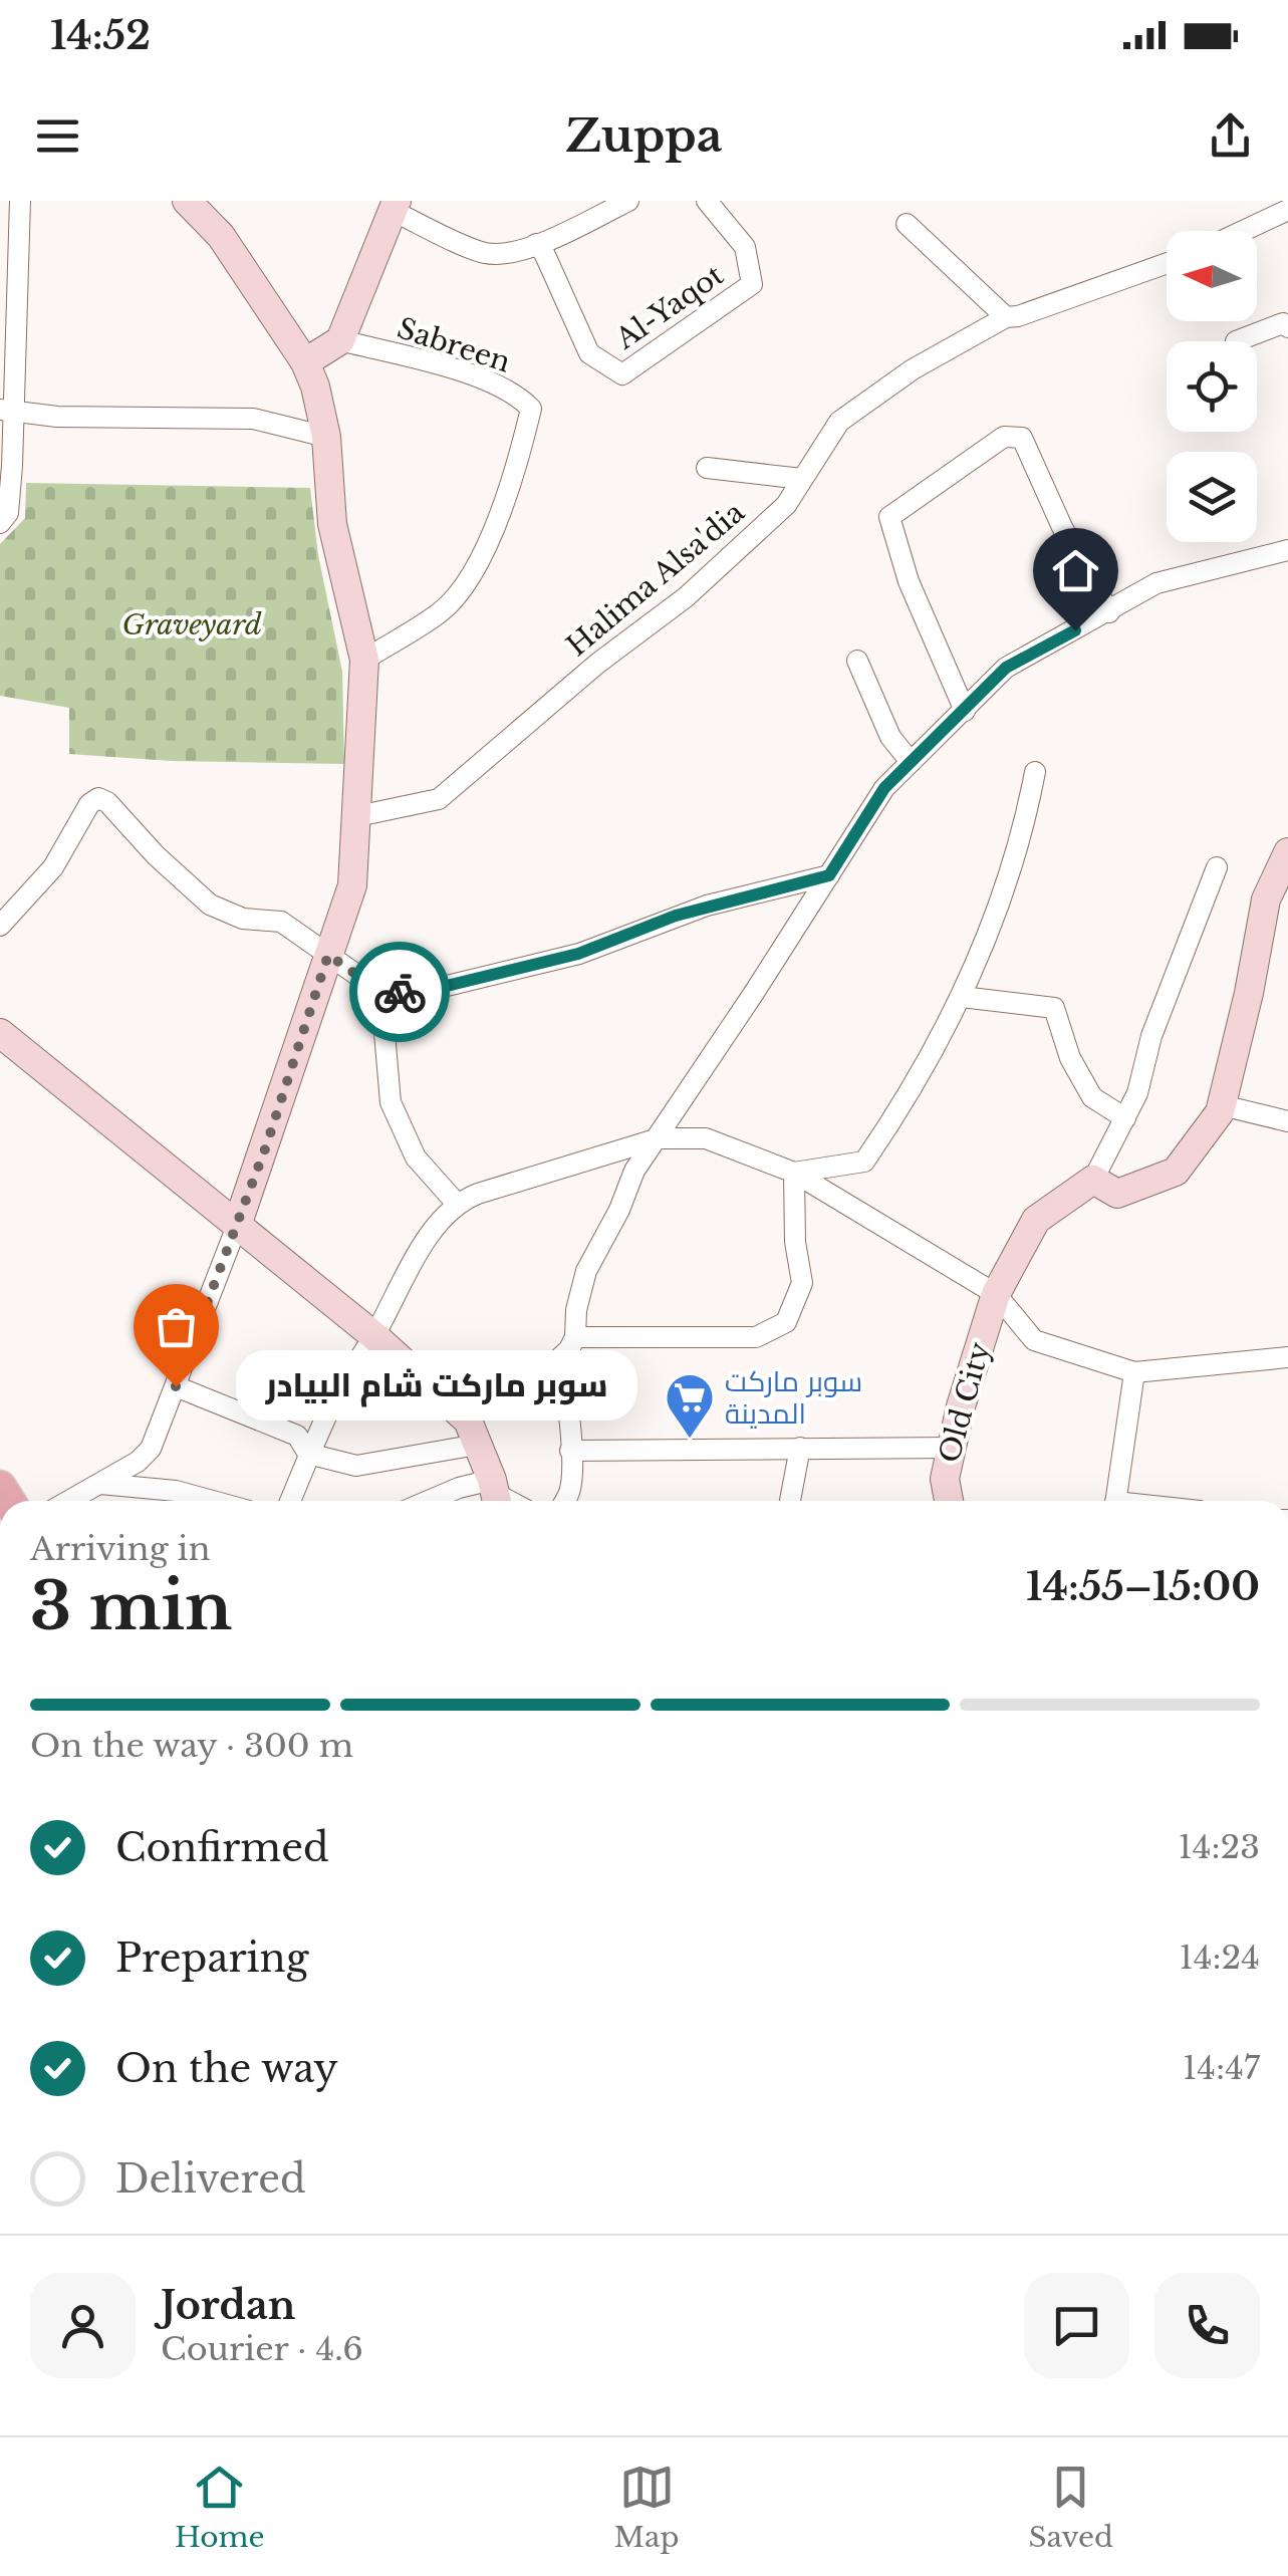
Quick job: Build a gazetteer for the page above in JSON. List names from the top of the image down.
{
  "streets": {
    "street": [
      "Al-Yaqot",
      "Sabreen",
      "Halima Alsa'dia",
      "Old City"
    ]
  },
  "parks": ["Graveyard"],
  "places": {
    "other": ["سوبر ماركت شام البيادر"],
    "supermarket": ["سوبر ماركت المدينة"]
  },
  "north": "left",
  "page": {
    "status": "14:52",
    "header": "Zuppa",
    "bubble": "سوبر ماركت شام البيادر",
    "heading": ["3 min", "Arriving in", "14:55–15:00"],
    "panel": ["Jordan", "Courier · 4.6"],
    "bar": "On the way · 300 m",
    "list": [
      ["Confirmed", "14:23"],
      ["Preparing", "14:24"],
      ["On the way", "14:47"],
      "Delivered"
    ],
    "tabs": ["Home", "Map", "Saved"]
  }
}
